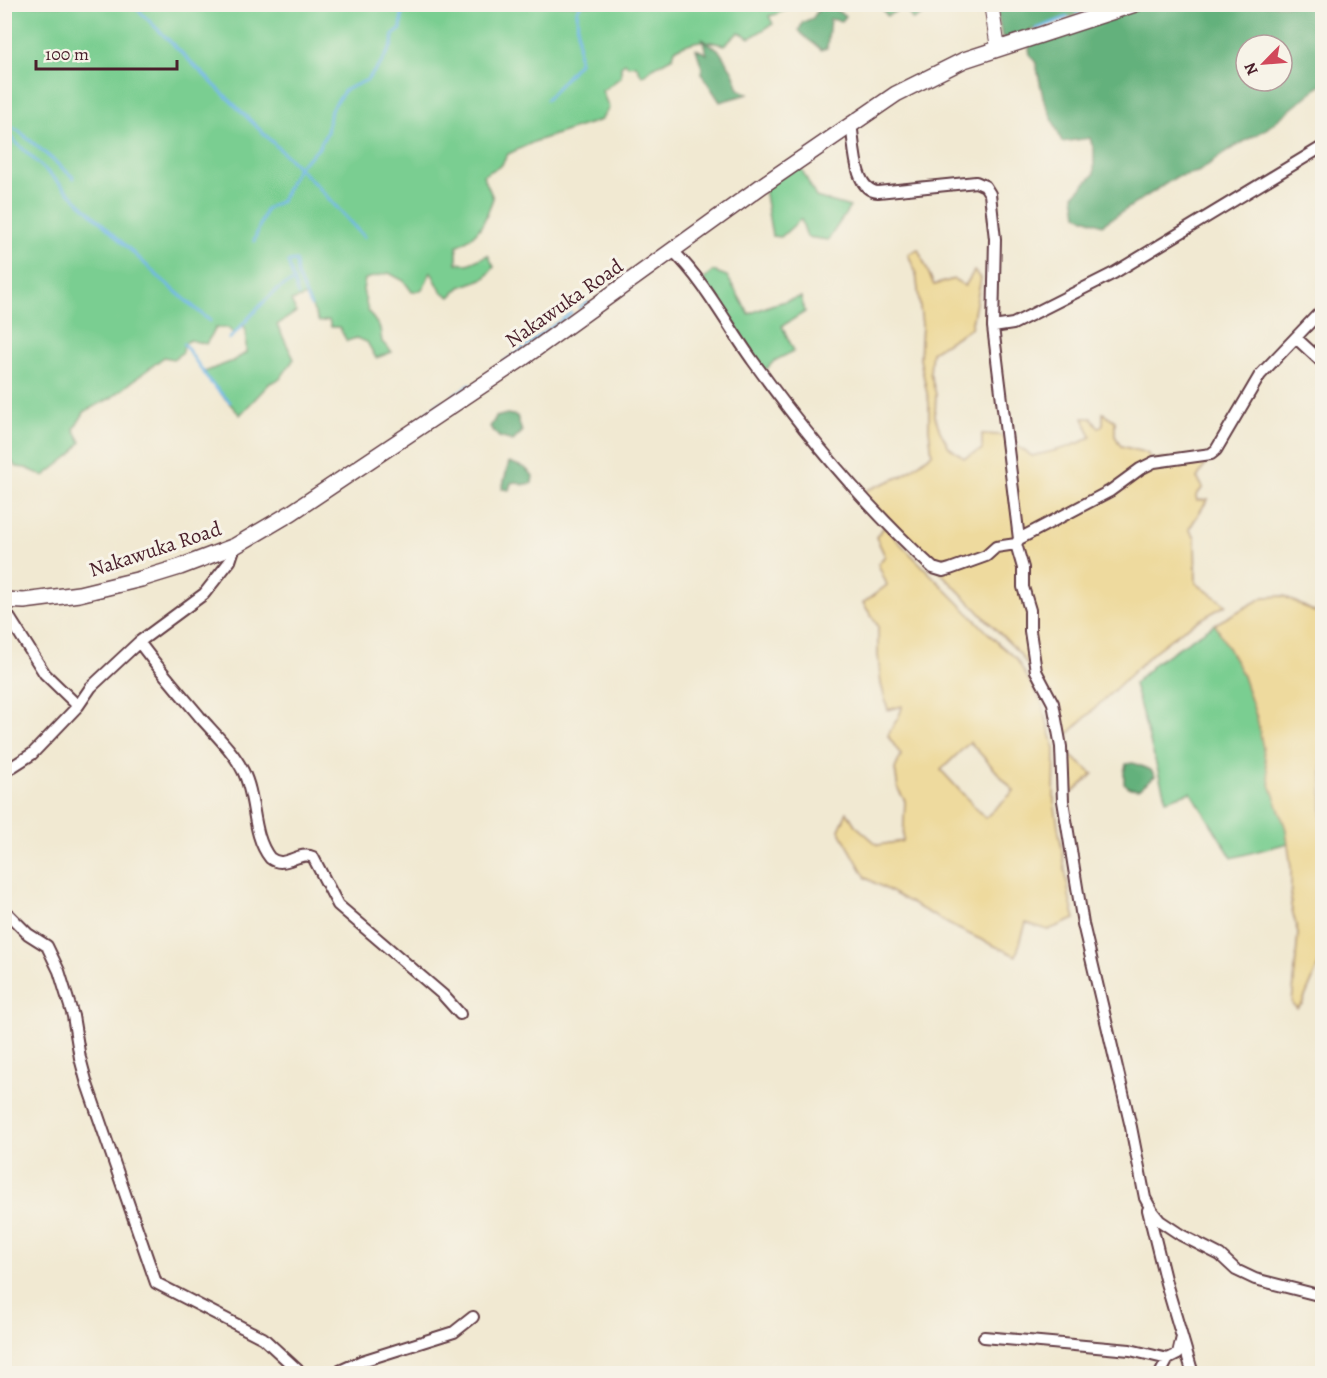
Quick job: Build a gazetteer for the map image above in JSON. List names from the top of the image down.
{
  "streets": {
    "main road": ["Nakawuka Road"]
  },
  "scale_bar": "100 m",
  "north": "bottom left"
}
